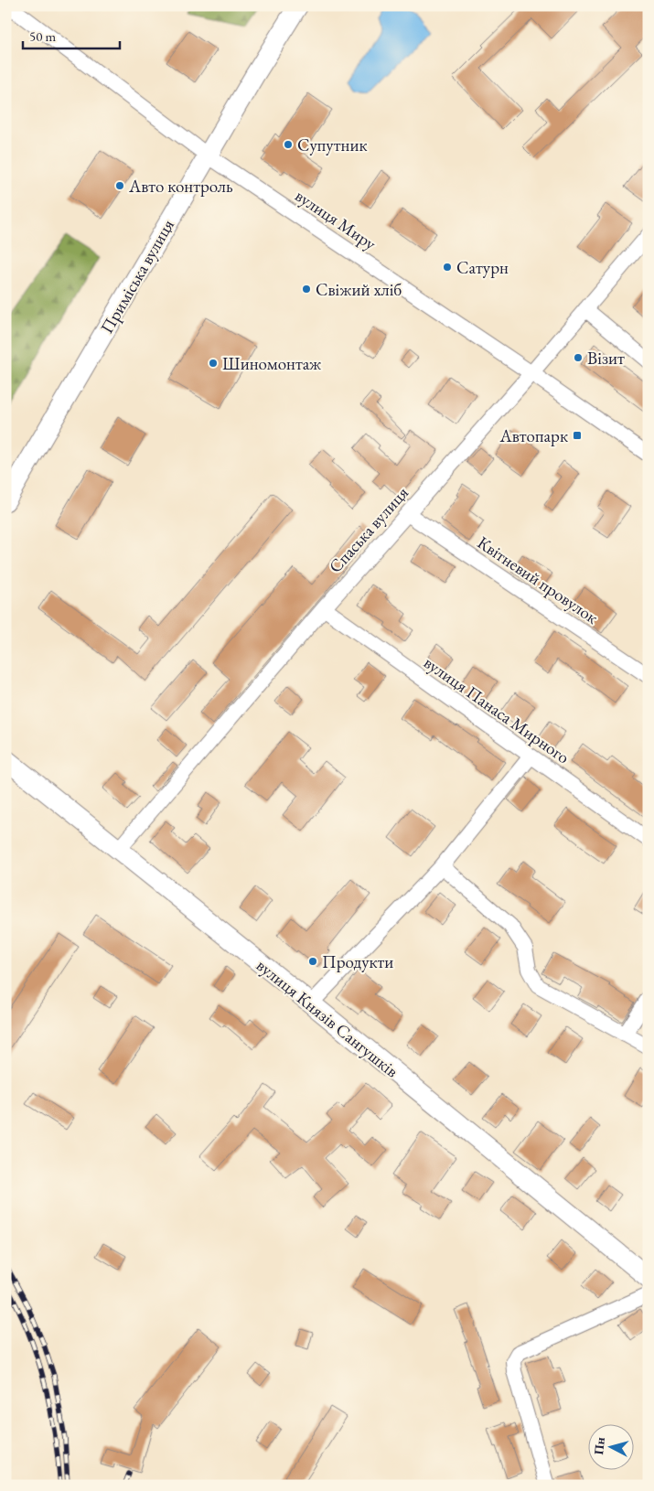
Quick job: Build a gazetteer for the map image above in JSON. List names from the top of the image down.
{
  "streets": {
    "main road": ["Приміська вулиця", "вулиця Князів Сангушків"],
    "street": [
      "вулиця Миру",
      "Спаська вулиця",
      "Квітневий провулок",
      "вулиця Панаса Мирного"
    ]
  },
  "crossings": [
    ["вулиця Миру", "Приміська вулиця"],
    ["вулиця Миру", "Спаська вулиця"],
    ["Спаська вулиця", "Квітневий провулок"],
    ["Спаська вулиця", "вулиця Панаса Мирного"],
    ["Спаська вулиця", "вулиця Князів Сангушків"]
  ],
  "places": {
    "other": [
      "Супутник",
      "Авто контроль",
      "Сатурн",
      "Свіжий хліб",
      "Візит",
      "Шиномонтаж",
      "Продукти"
    ],
    "transit": ["Автопарк"]
  },
  "scale_bar": "50 m",
  "north": "left"
}
